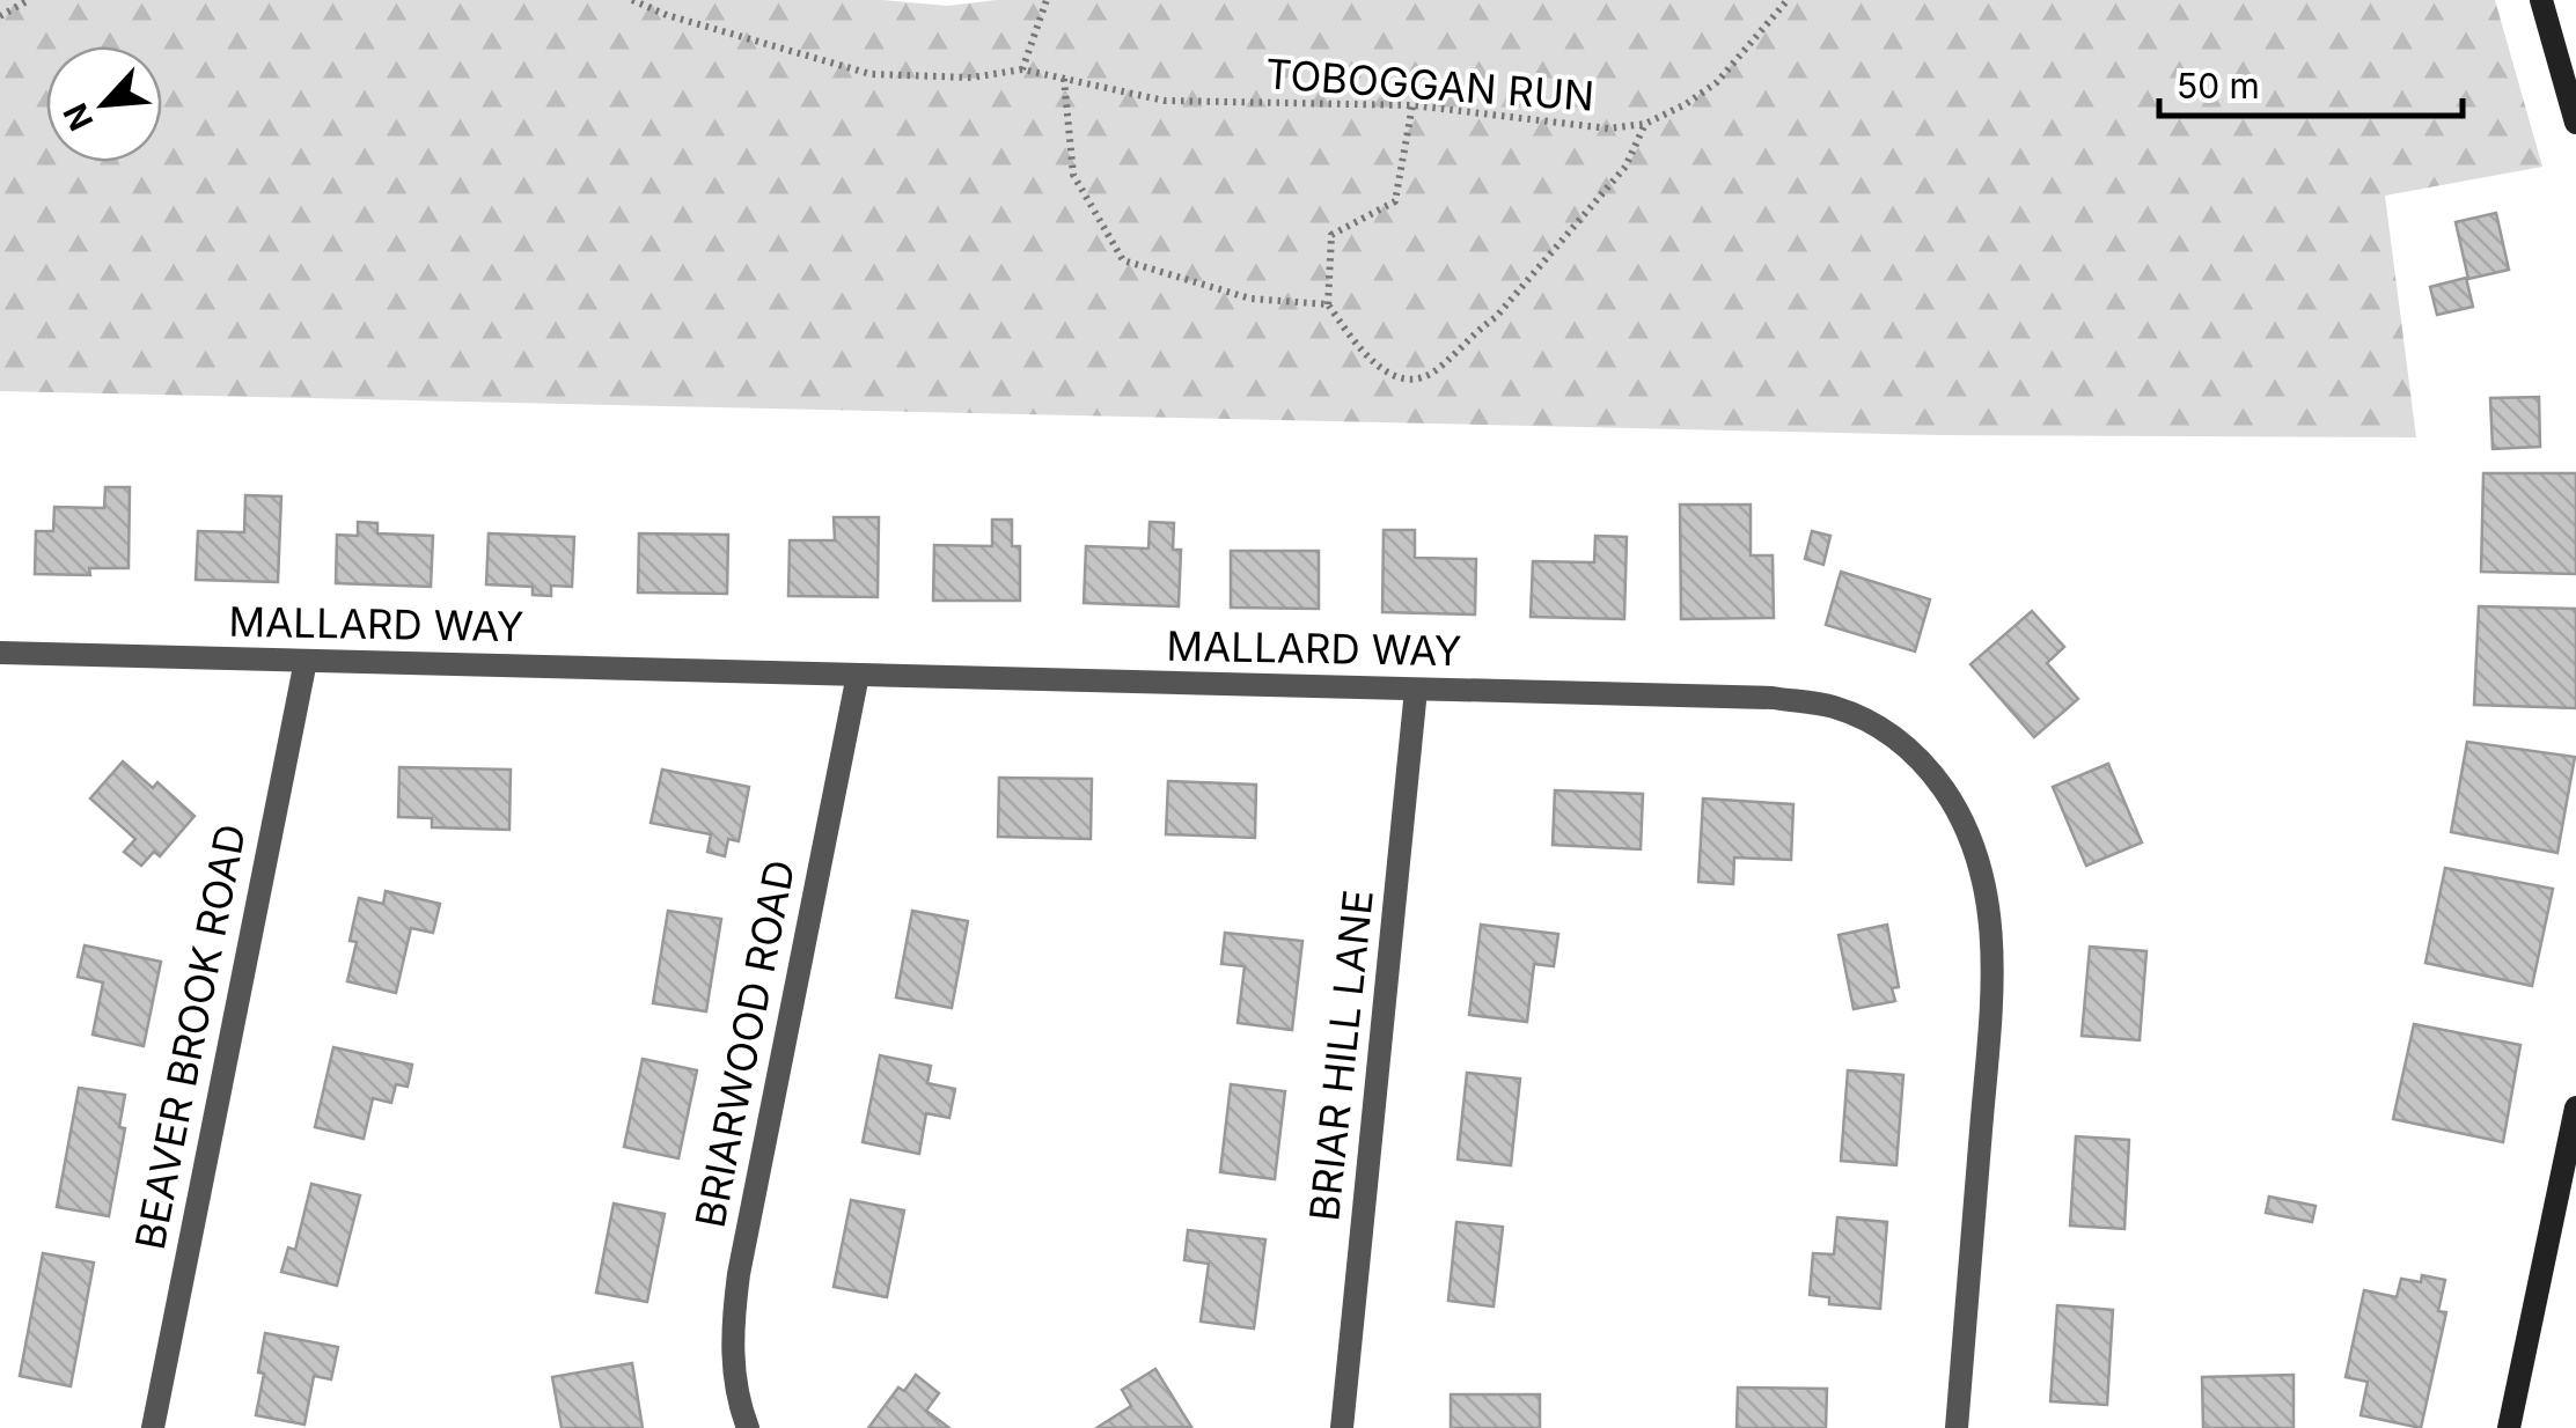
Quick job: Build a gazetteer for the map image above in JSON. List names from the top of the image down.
{
  "streets": {
    "street": [
      "MALLARD WAY",
      "BEAVER BROOK ROAD",
      "BRIARWOOD ROAD",
      "BRIAR HILL LANE"
    ],
    "path": ["TOBOGGAN RUN"]
  },
  "crossings": [
    ["MALLARD WAY", "BEAVER BROOK ROAD"],
    ["MALLARD WAY", "BRIARWOOD ROAD"],
    ["MALLARD WAY", "BRIAR HILL LANE"]
  ],
  "scale_bar": "50 m",
  "north": "bottom left"
}
